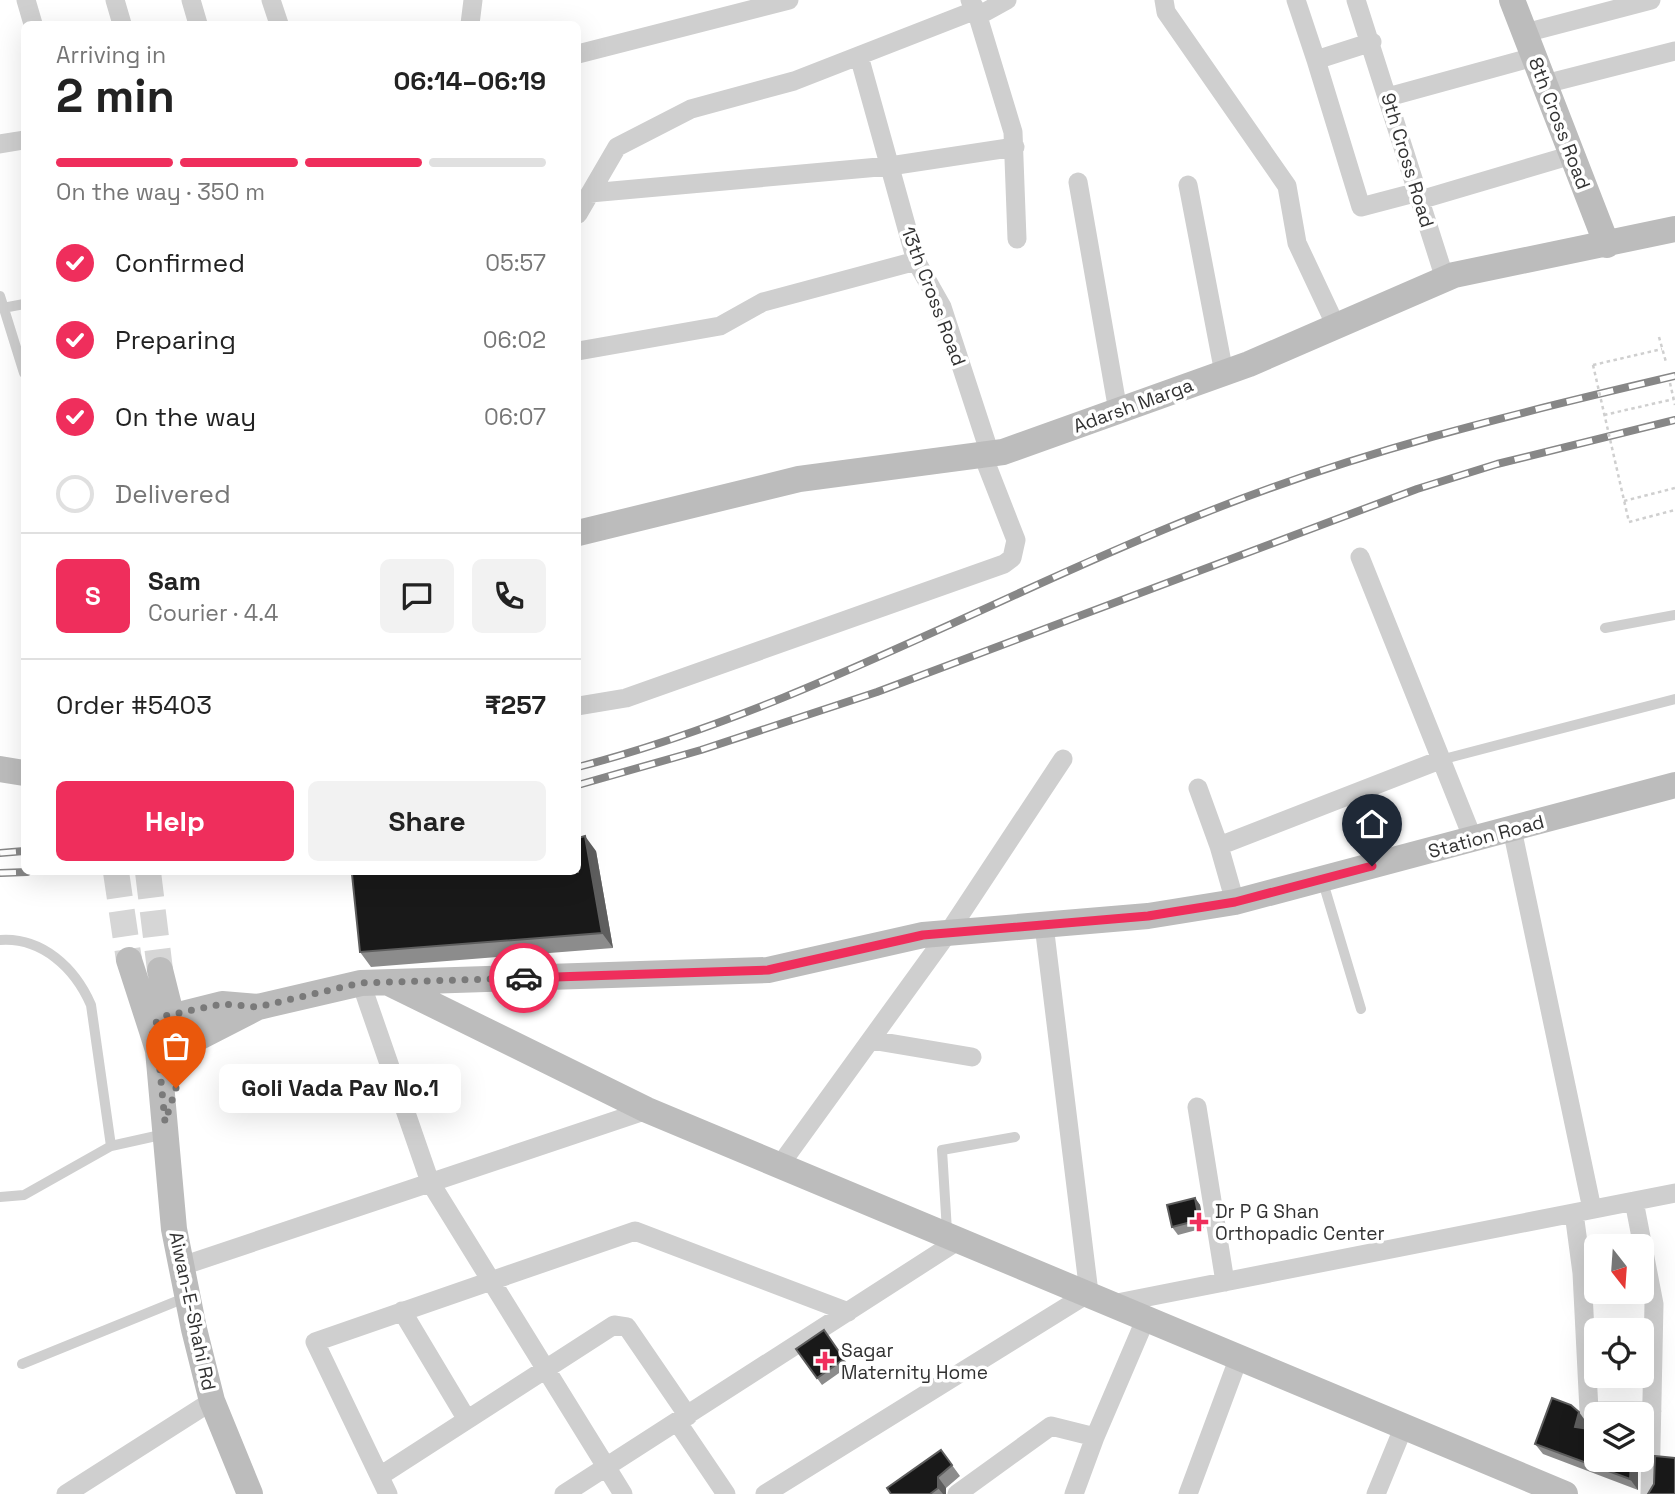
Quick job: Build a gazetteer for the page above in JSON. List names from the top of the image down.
{
  "streets": {
    "main road": [
      "8th Cross Road",
      "Adarsh Marga",
      "Station Road",
      "Aiwan-E-Shahi Rd"
    ],
    "street": ["9th Cross Road", "13th Cross Road"]
  },
  "crossings": [
    ["8th Cross Road", "Adarsh Marga"],
    ["9th Cross Road", "Adarsh Marga"],
    ["13th Cross Road", "Adarsh Marga"]
  ],
  "places": {
    "other": ["Goli Vada Pav No.1"],
    "health": ["Dr P G Shan Orthopadic Center", "Sagar Maternity Home"]
  },
  "north": "bottom",
  "page": {
    "heading": ["2 min", "Arriving in", "06:14–06:19"],
    "panel": [
      "Sam",
      "Courier · 4.4",
      "Order #5403",
      "₹257"
    ],
    "bar": "On the way · 350 m",
    "list": [
      ["Confirmed", "05:57"],
      ["Preparing", "06:02"],
      ["On the way", "06:07"],
      "Delivered"
    ],
    "round": "S",
    "buttons": ["Help", "Share"],
    "bubble": "Goli Vada Pav No.1"
  }
}
